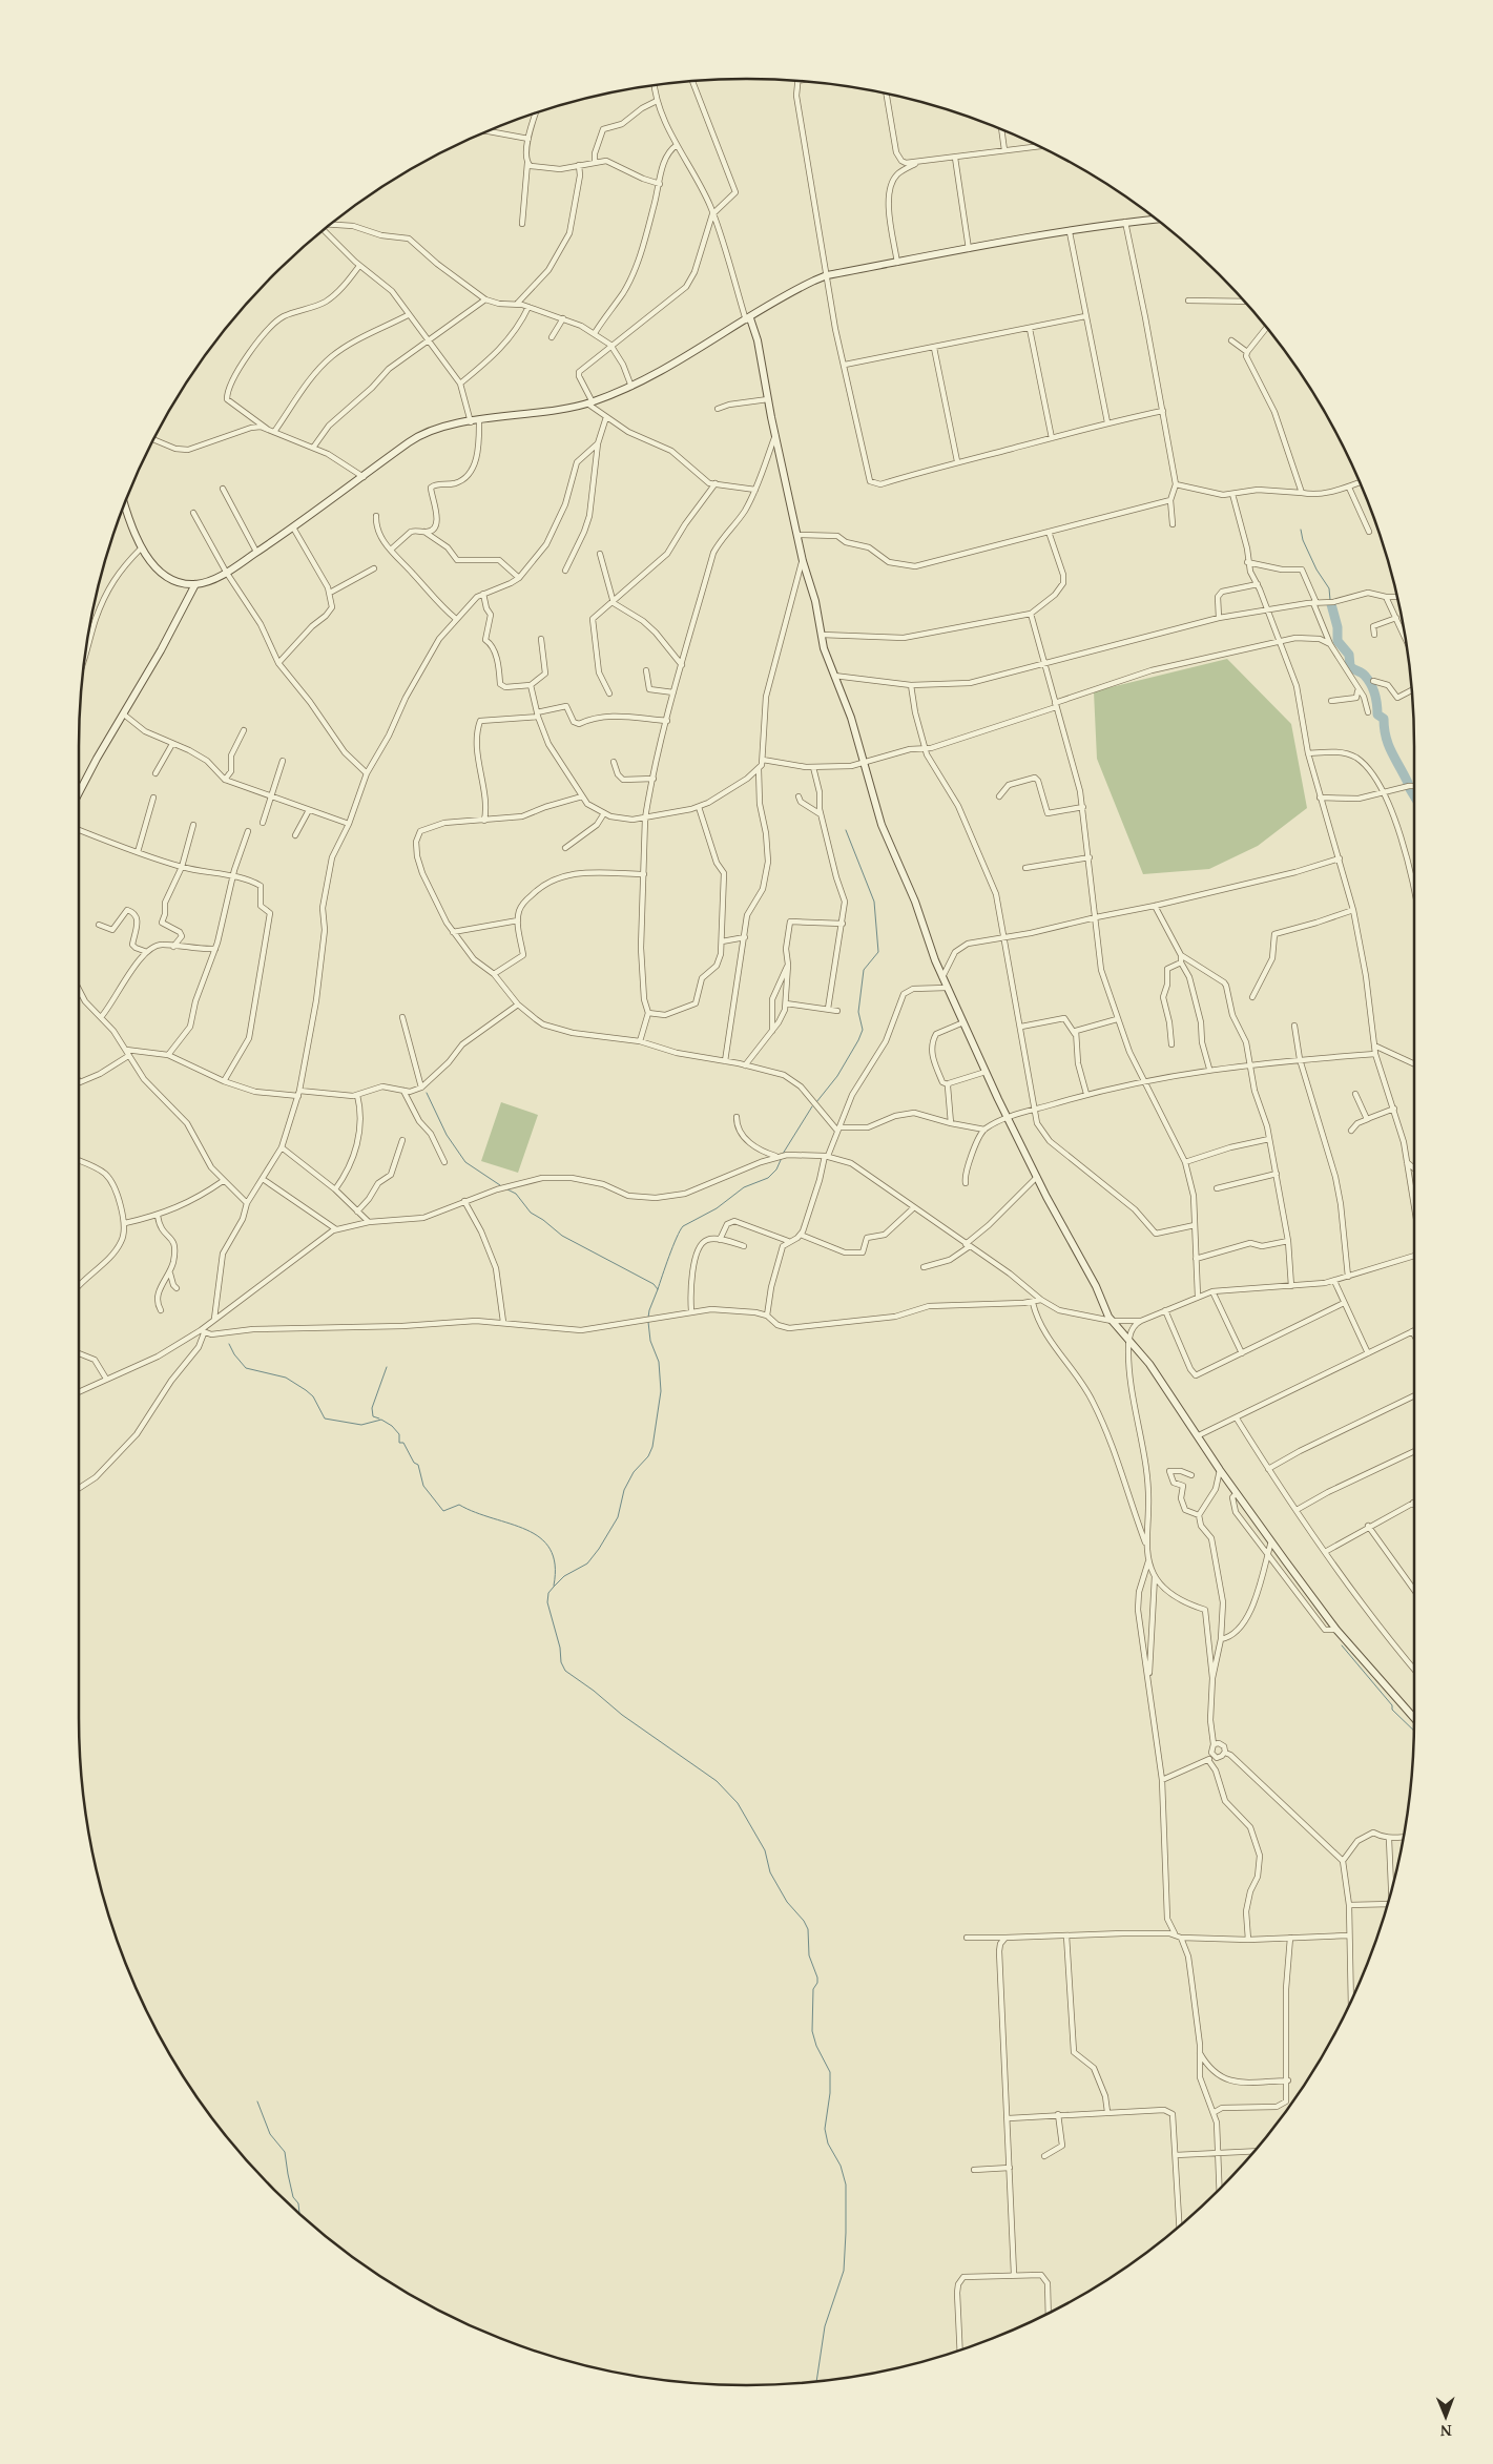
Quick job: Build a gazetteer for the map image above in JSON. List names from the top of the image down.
{
  "north": "bottom"
}
